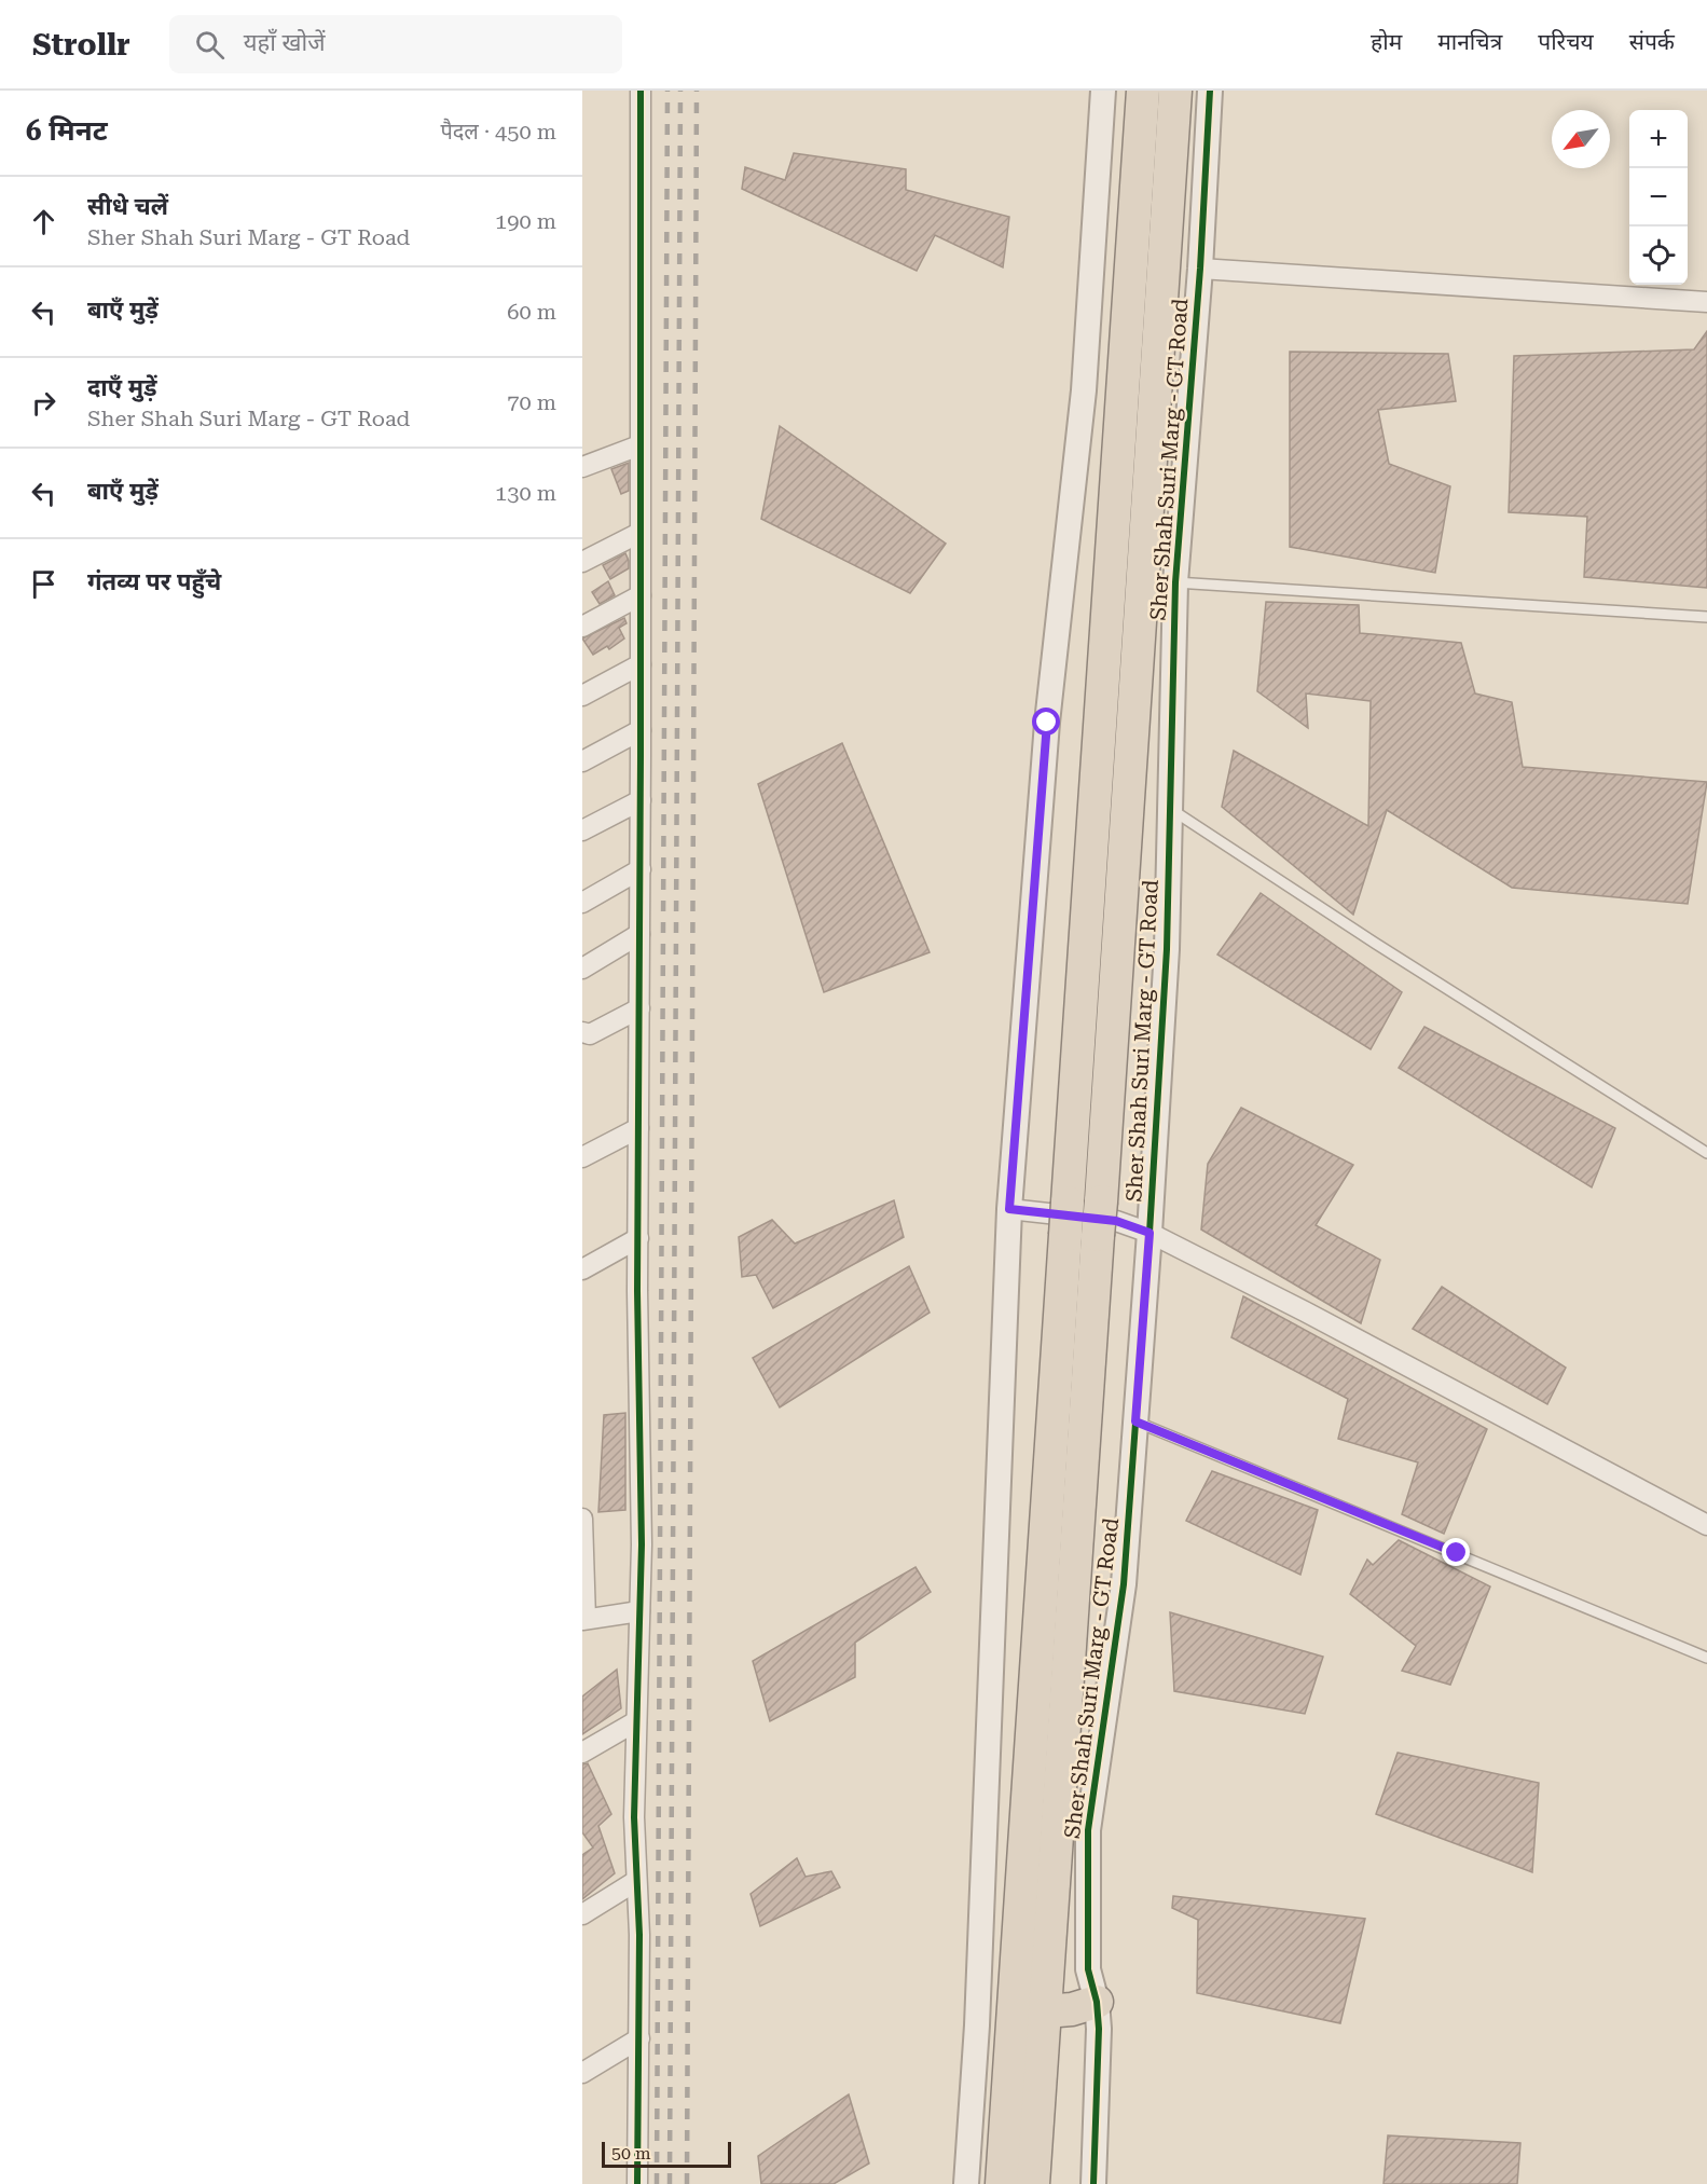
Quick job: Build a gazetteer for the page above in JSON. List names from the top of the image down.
{
  "streets": {
    "highway": ["Sher Shah Suri Marg - GT Road"]
  },
  "scale_bar": "50 m",
  "north": "bottom left",
  "page": {
    "header": "Strollr",
    "search": "यहाँ खोजें",
    "nav": [
      "होम",
      "मानचित्र",
      "परिचय",
      "संपर्क"
    ],
    "heading": ["6 मिनट", "पैदल · 450 m"],
    "map_buttons": ["+", "−"],
    "list": [
      ["सीधे चलें", "Sher Shah Suri Marg - GT Road", "190 m"],
      ["बाएँ मुड़ें", "60 m"],
      ["दाएँ मुड़ें", "Sher Shah Suri Marg - GT Road", "70 m"],
      ["बाएँ मुड़ें", "130 m"],
      "गंतव्य पर पहुँचे"
    ],
    "scale": "50 m"
  }
}
